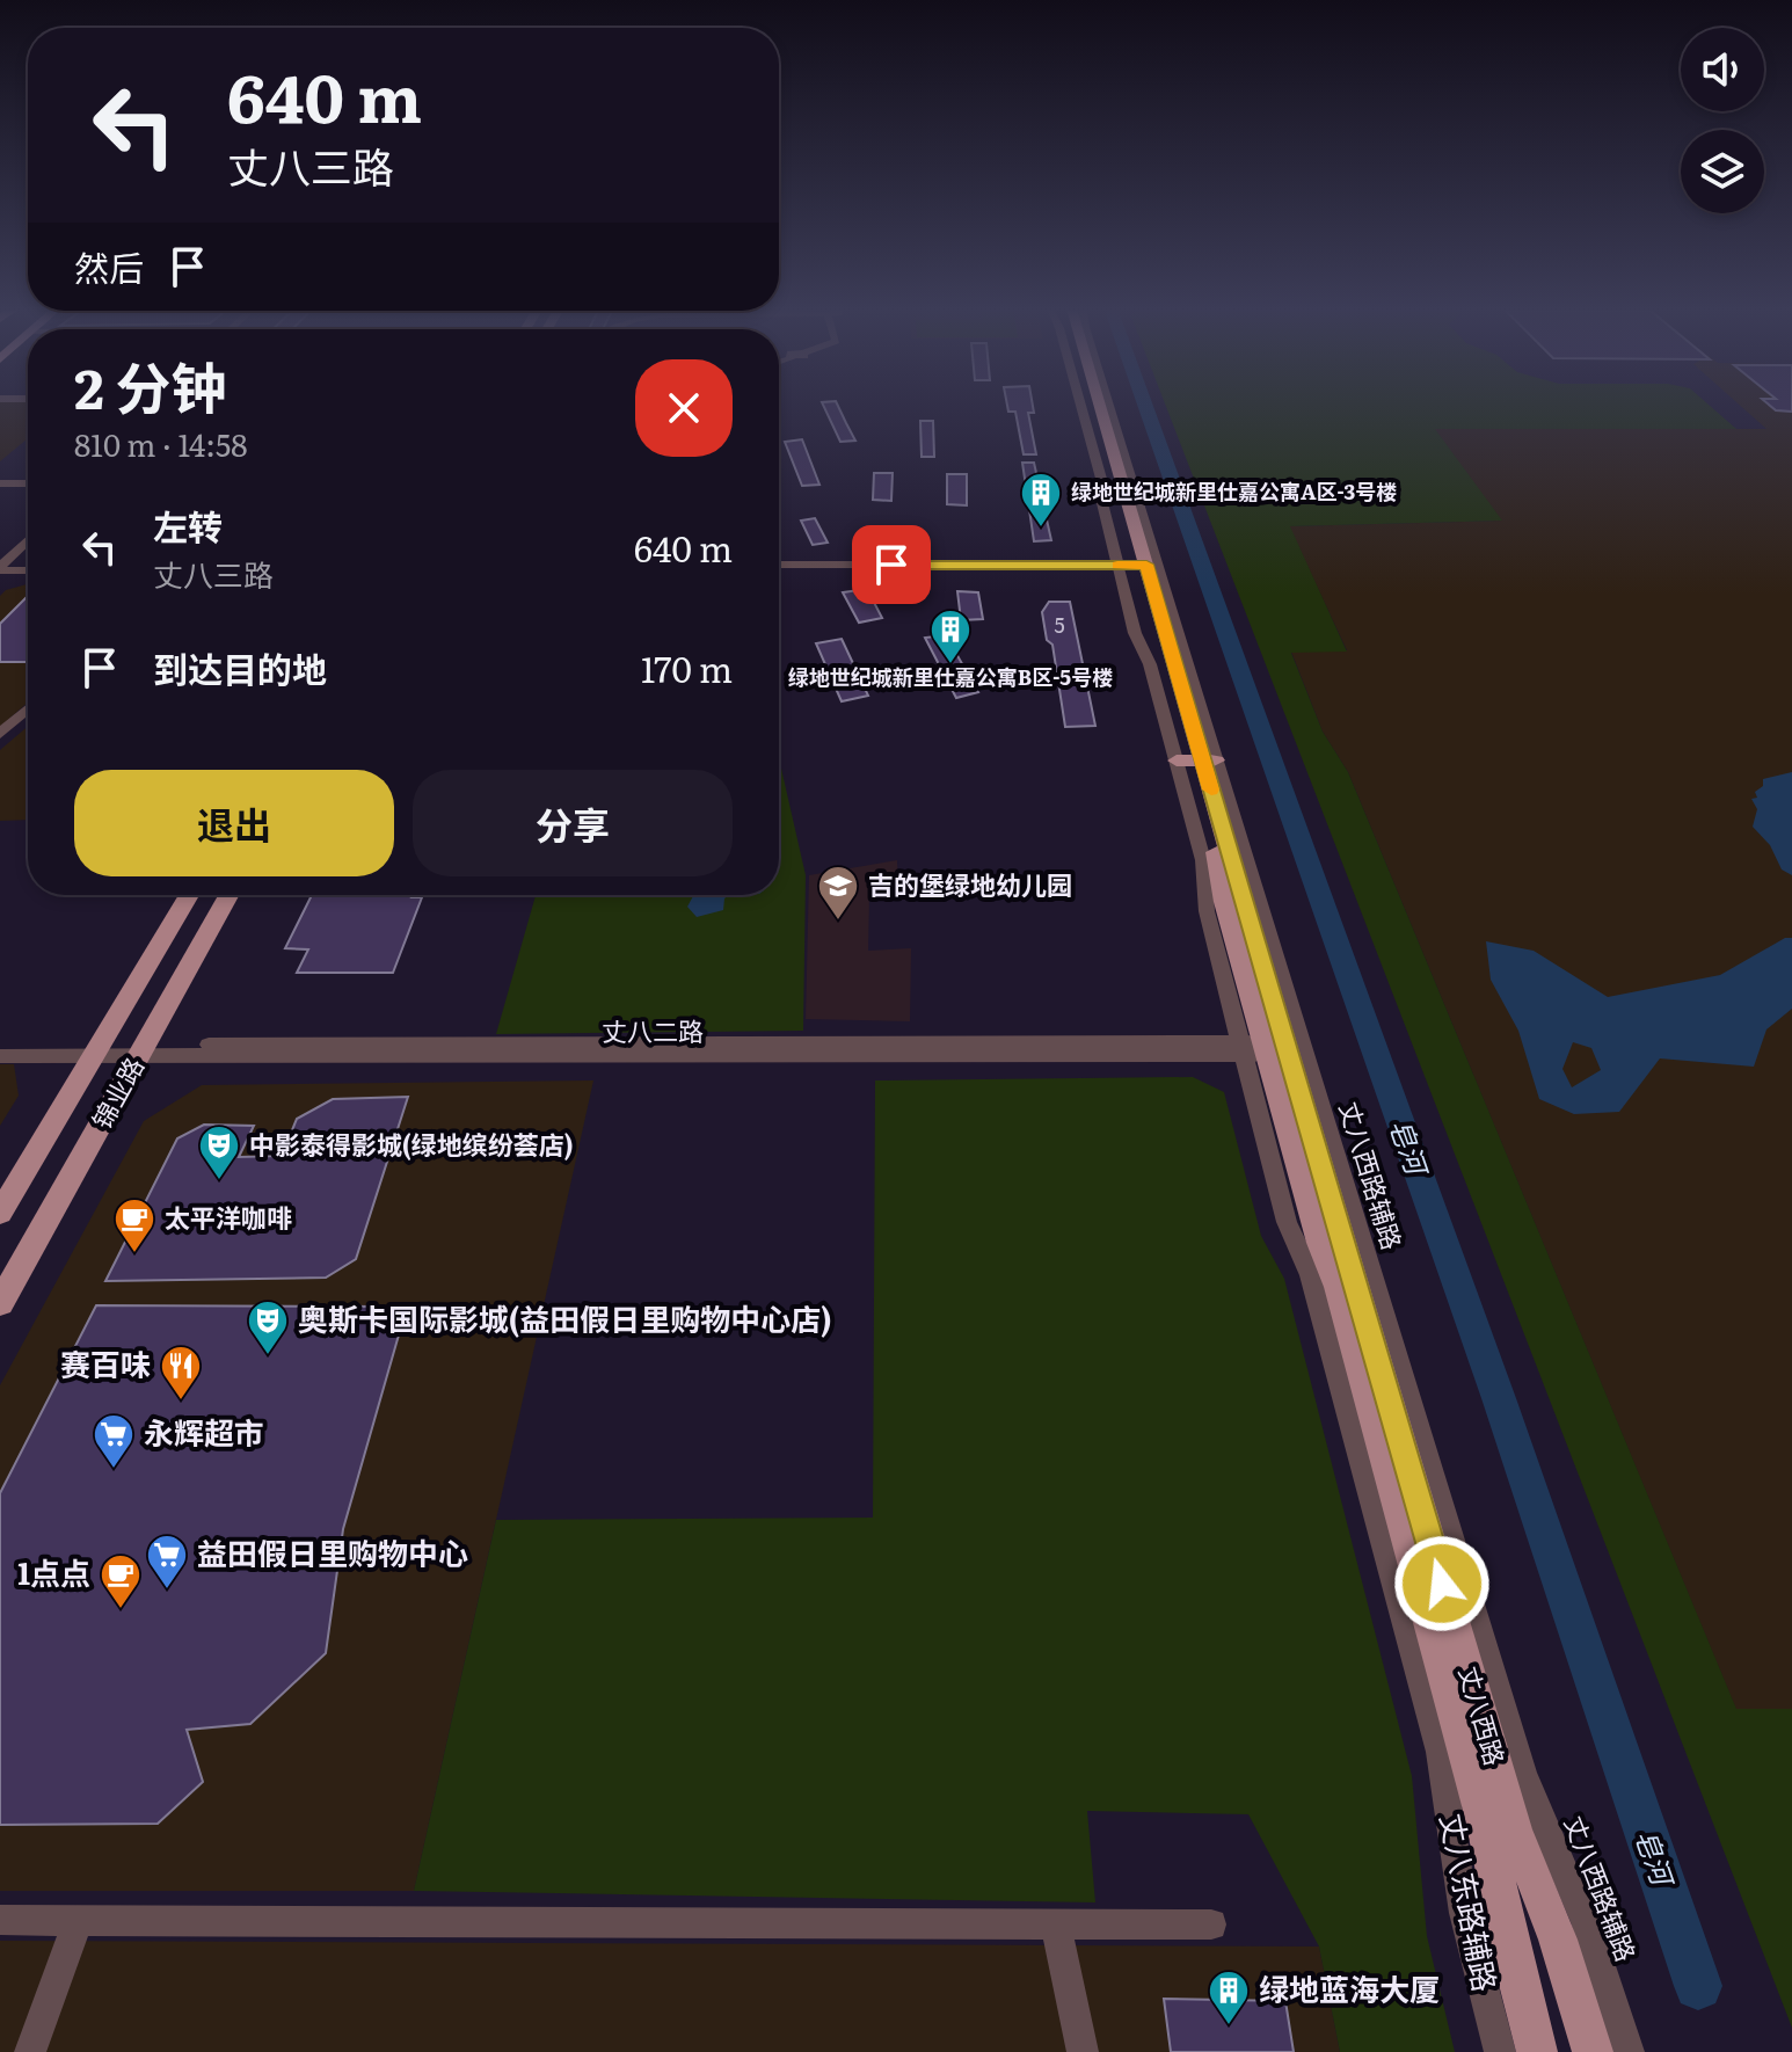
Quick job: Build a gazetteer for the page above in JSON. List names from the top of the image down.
{
  "streets": {
    "main road": ["锦业路", "丈八西路"],
    "street": ["丈八二路", "丈八西路辅路", "丈八东路辅路"]
  },
  "crossings": [
    ["丈八二路", "锦业路"],
    ["丈八二路", "丈八西路辅路"],
    ["丈八二路", "丈八西路"],
    ["丈八西路辅路", "丈八西路"],
    ["丈八西路辅路", "丈八东路辅路"]
  ],
  "water": ["皂河"],
  "places": {
    "building": ["绿地世纪城新里仕嘉公寓A区-3号楼", "绿地世纪城新里仕嘉公寓B区-5号楼", "绿地蓝海大厦"],
    "school or university": ["吉的堡绿地幼儿园"],
    "theatre": ["中影泰得影城(绿地缤纷荟店)", "奥斯卡国际影城(益田假日里购物中心店)"],
    "cafe": ["太平洋咖啡", "1点点"],
    "restaurant": ["赛百味"],
    "supermarket": ["永辉超市", "益田假日里购物中心"]
  },
  "house_numbers": ["5"],
  "page": {
    "turn": ["640 m", "丈八三路"],
    "then": "然后",
    "heading": ["2 分钟", "810 m · 14:58"],
    "list": [
      {
        "name": "左转",
        "note": "丈八三路",
        "value": "640 m"
      },
      {
        "name": "到达目的地",
        "value": "170 m"
      }
    ],
    "buttons": ["退出", "分享"]
  }
}
